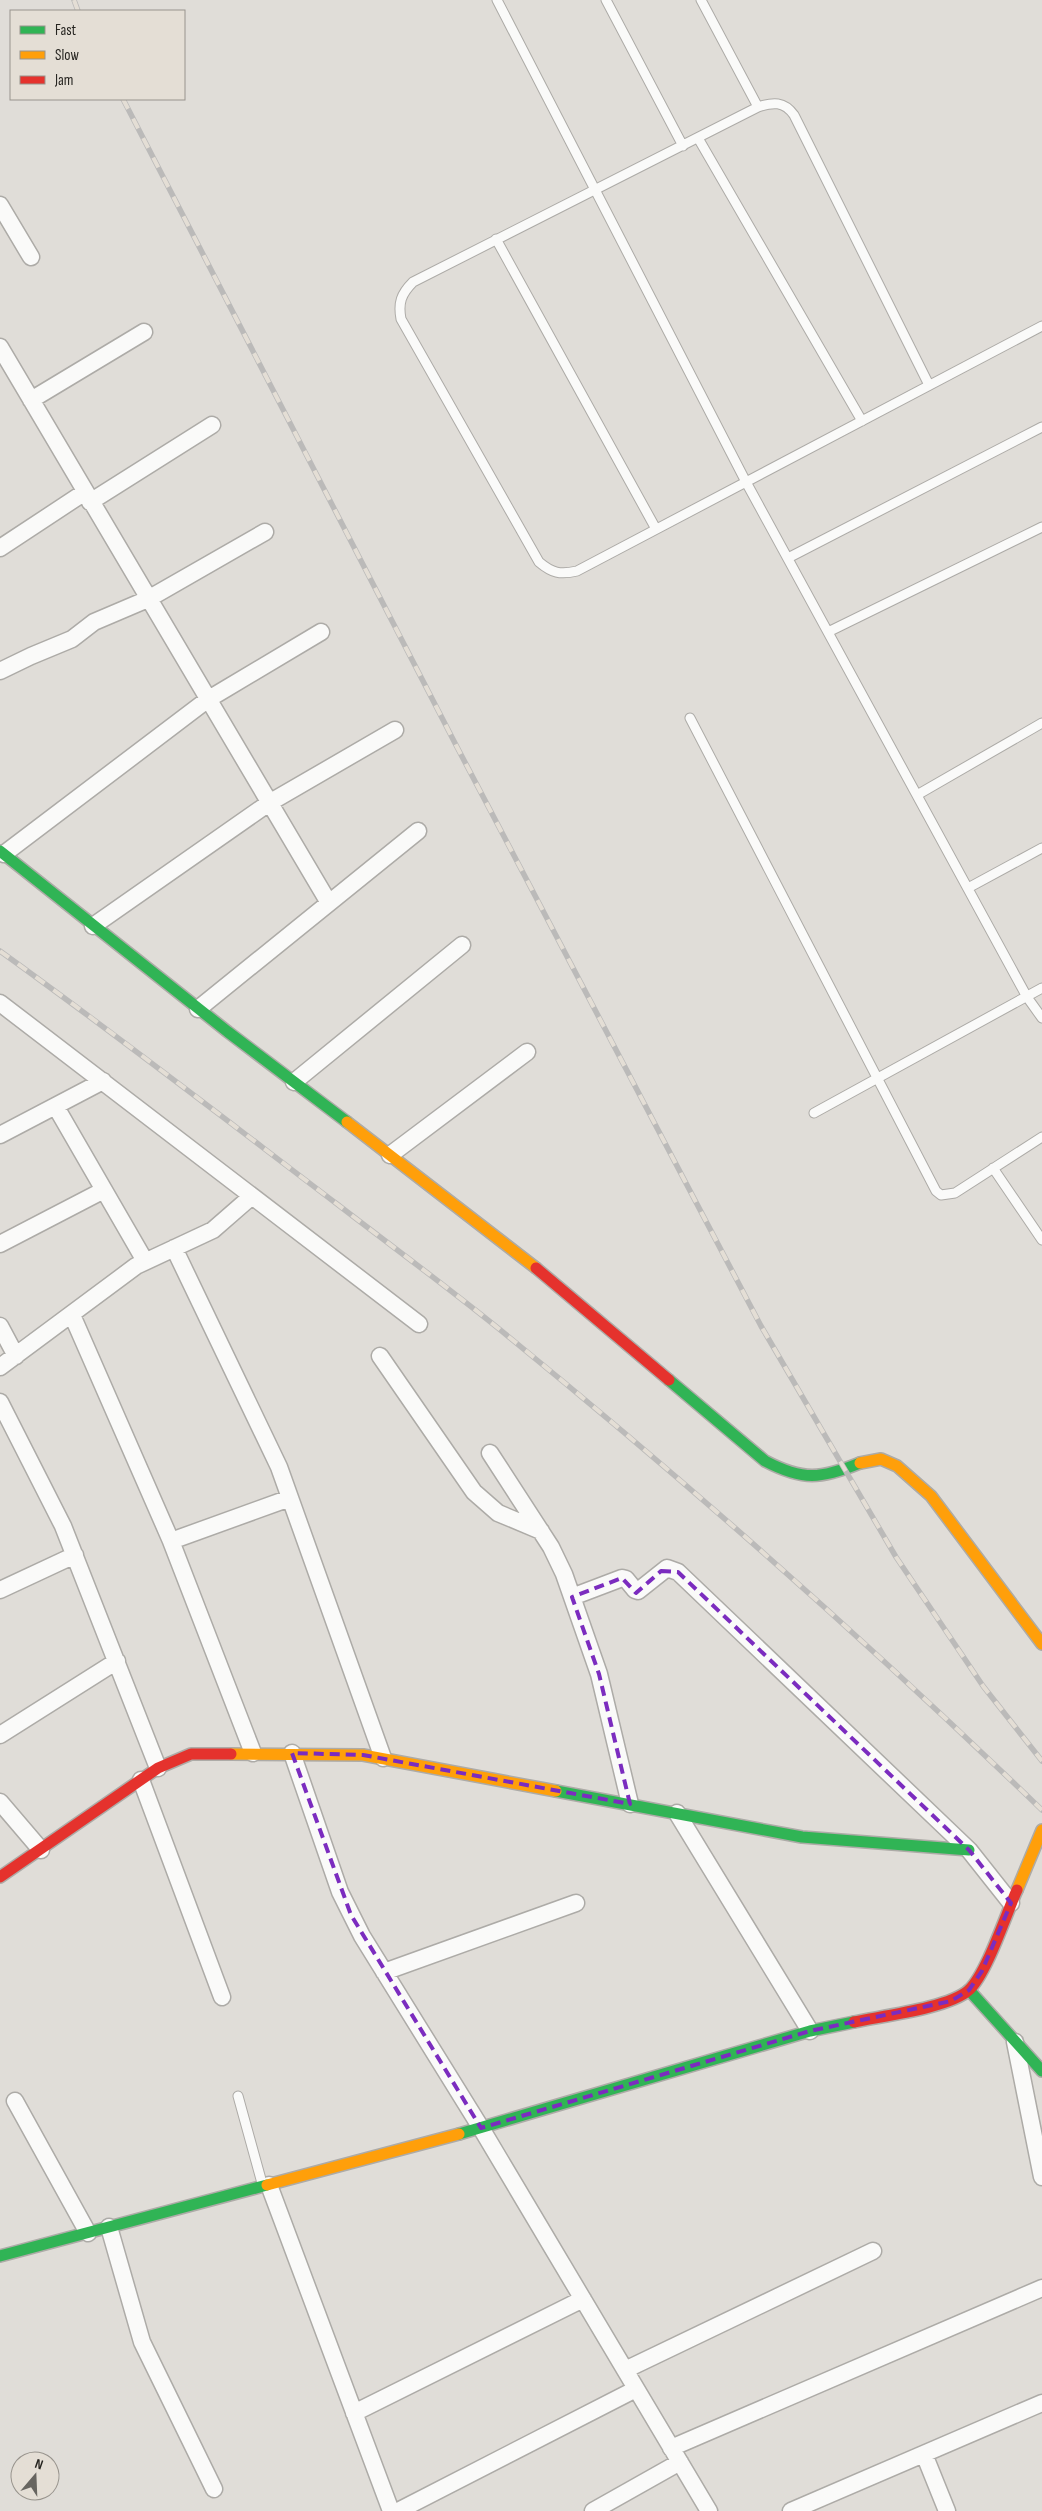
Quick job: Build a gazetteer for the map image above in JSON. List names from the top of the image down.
{
  "legend": ["Fast", "Slow", "Jam"],
  "north": "top"
}
